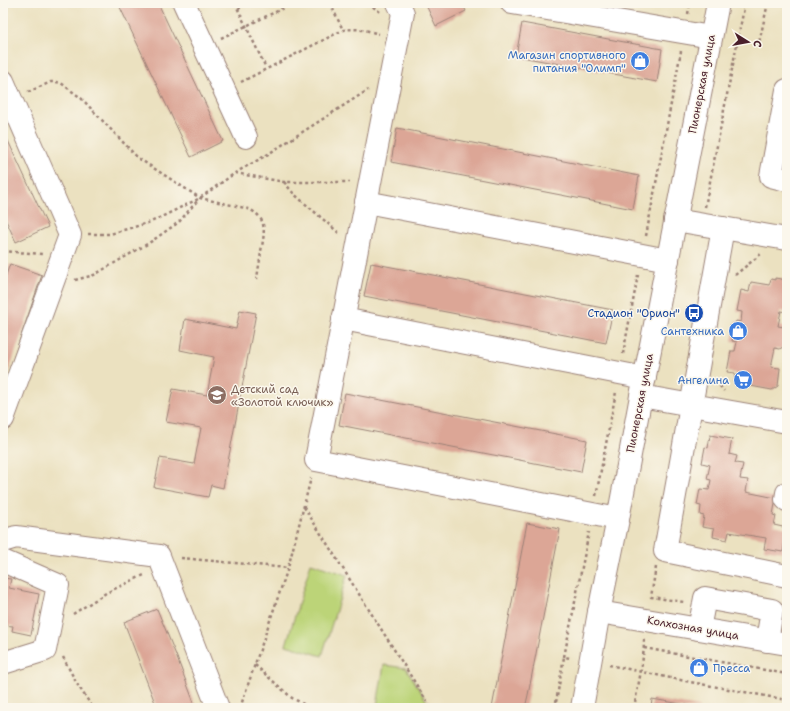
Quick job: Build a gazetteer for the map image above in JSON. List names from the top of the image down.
{
  "streets": {
    "street": ["Пионерская улица", "Колхозная улица"]
  },
  "crossings": [
    ["Пионерская улица", "Колхозная улица"]
  ],
  "places": {
    "shop": ["Магазин спортивного питания \"Олимп\"", "Сантехника", "Пресса"],
    "bus stop": ["Стадион \"Орион\""],
    "supermarket": ["Ангелина"],
    "school or university": ["Детский сад «Золотой ключик»"]
  },
  "north": "right"
}
